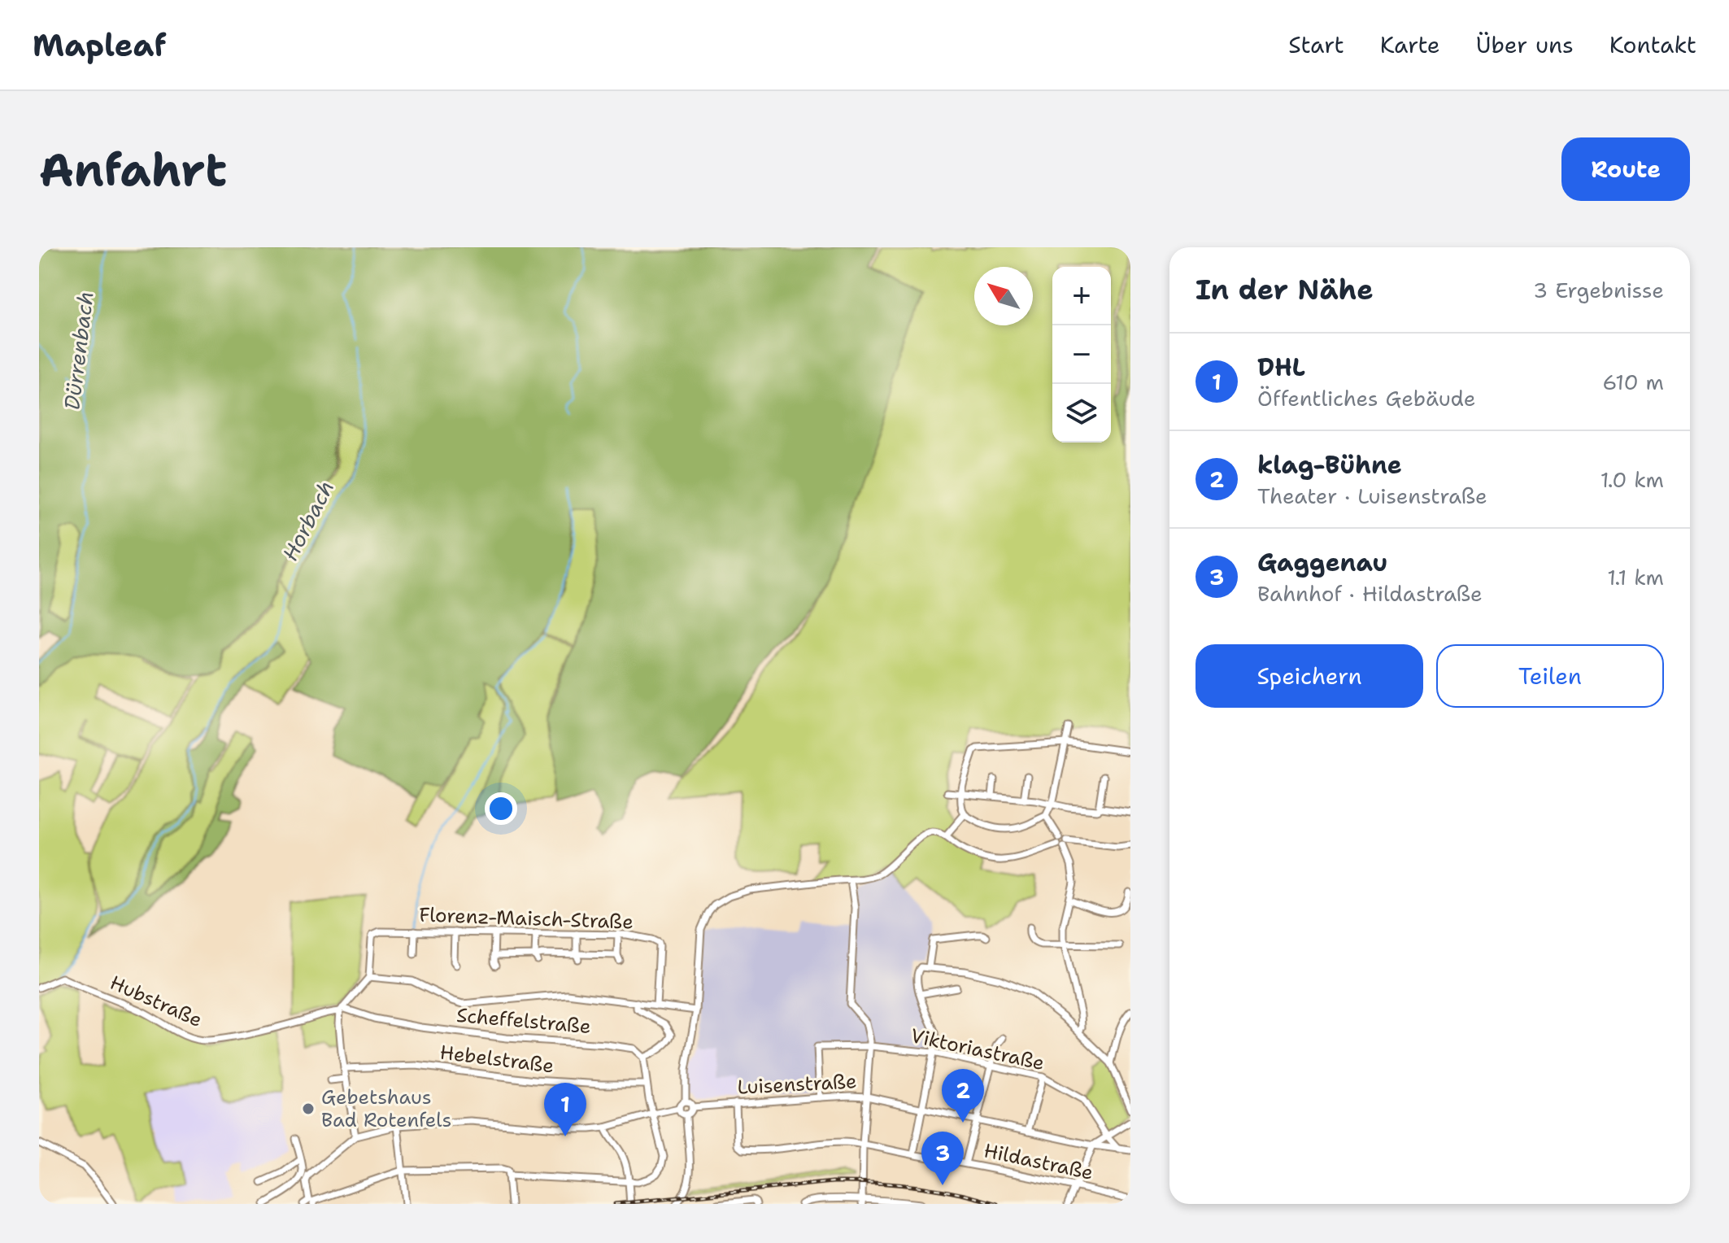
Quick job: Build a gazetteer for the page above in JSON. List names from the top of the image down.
{
  "streets": {
    "street": [
      "Florenz-Maisch-Straße",
      "Hubstraße",
      "Scheffelstraße",
      "Viktoriastraße",
      "Hebelstraße",
      "Luisenstraße",
      "Hildastraße"
    ]
  },
  "crossings": [
    ["Hubstraße", "Scheffelstraße"],
    ["Viktoriastraße", "Luisenstraße"],
    ["Luisenstraße", "Hildastraße"]
  ],
  "water": ["Dürrenbach", "Horbach"],
  "places": ["Gebetshaus Bad Rotenfels"],
  "north": "top left",
  "page": {
    "header": "Mapleaf",
    "nav": [
      "Start",
      "Karte",
      "Über uns",
      "Kontakt"
    ],
    "buttons": [
      "Route",
      ["Speichern", "Teilen"]
    ],
    "title": "Anfahrt",
    "heading": ["In der Nähe", "3 Ergebnisse"],
    "map_buttons": ["+", "−"],
    "list": [
      {
        "mark": "1",
        "name": "DHL",
        "note": "Öffentliches Gebäude",
        "value": "610 m"
      },
      {
        "mark": "2",
        "name": "klag-Bühne",
        "note": "Theater · Luisenstraße",
        "value": "1.0 km"
      },
      {
        "mark": "3",
        "name": "Gaggenau",
        "note": "Bahnhof · Hildastraße",
        "value": "1.1 km"
      }
    ],
    "pins": ["2", "1", "3"]
  }
}
